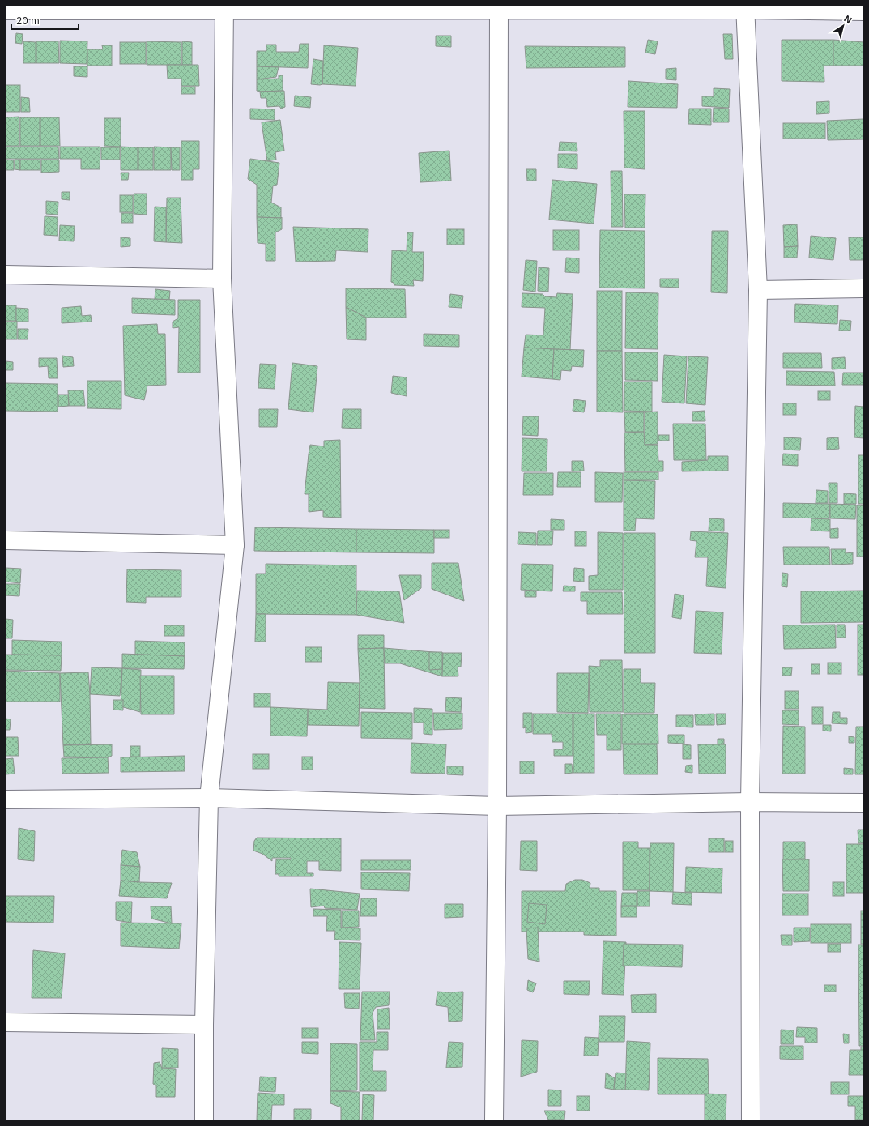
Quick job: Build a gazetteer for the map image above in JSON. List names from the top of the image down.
{
  "scale_bar": "20 m",
  "north": "top right"
}
